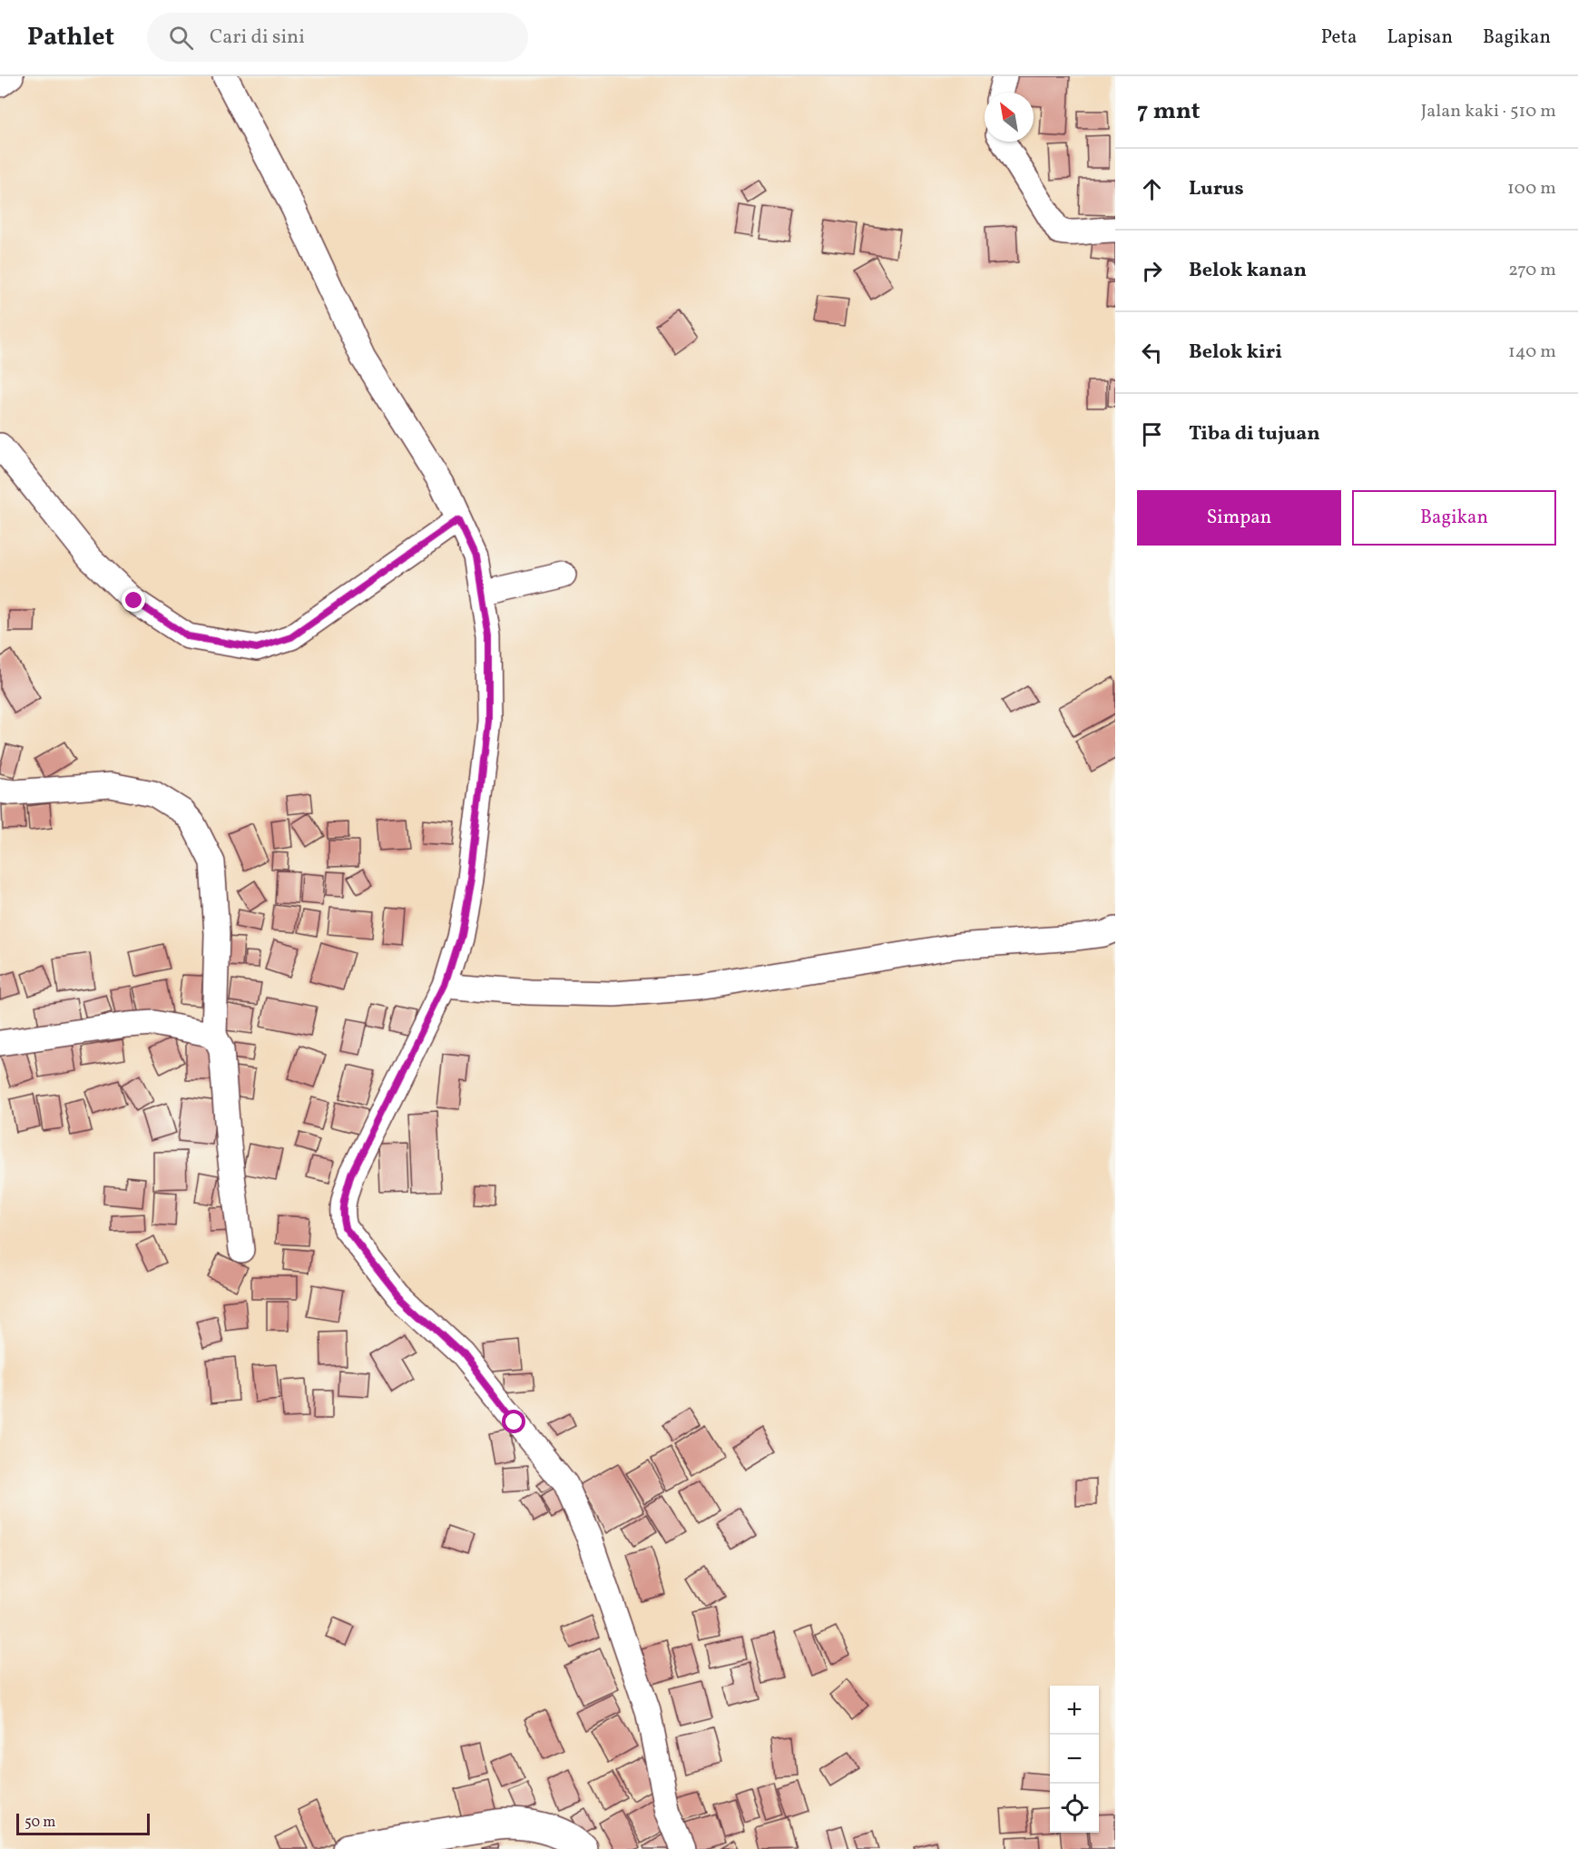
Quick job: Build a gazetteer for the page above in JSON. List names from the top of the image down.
{
  "scale_bar": "50 m",
  "north": "top left",
  "page": {
    "header": "Pathlet",
    "search": "Cari di sini",
    "nav": ["Peta", "Lapisan", "Bagikan"],
    "heading": ["7 mnt", "Jalan kaki · 510 m"],
    "list": [
      ["Lurus", "100 m"],
      ["Belok kanan", "270 m"],
      ["Belok kiri", "140 m"],
      "Tiba di tujuan"
    ],
    "buttons": ["Simpan", "Bagikan"],
    "map_buttons": ["+", "−"],
    "scale": "50 m"
  }
}
